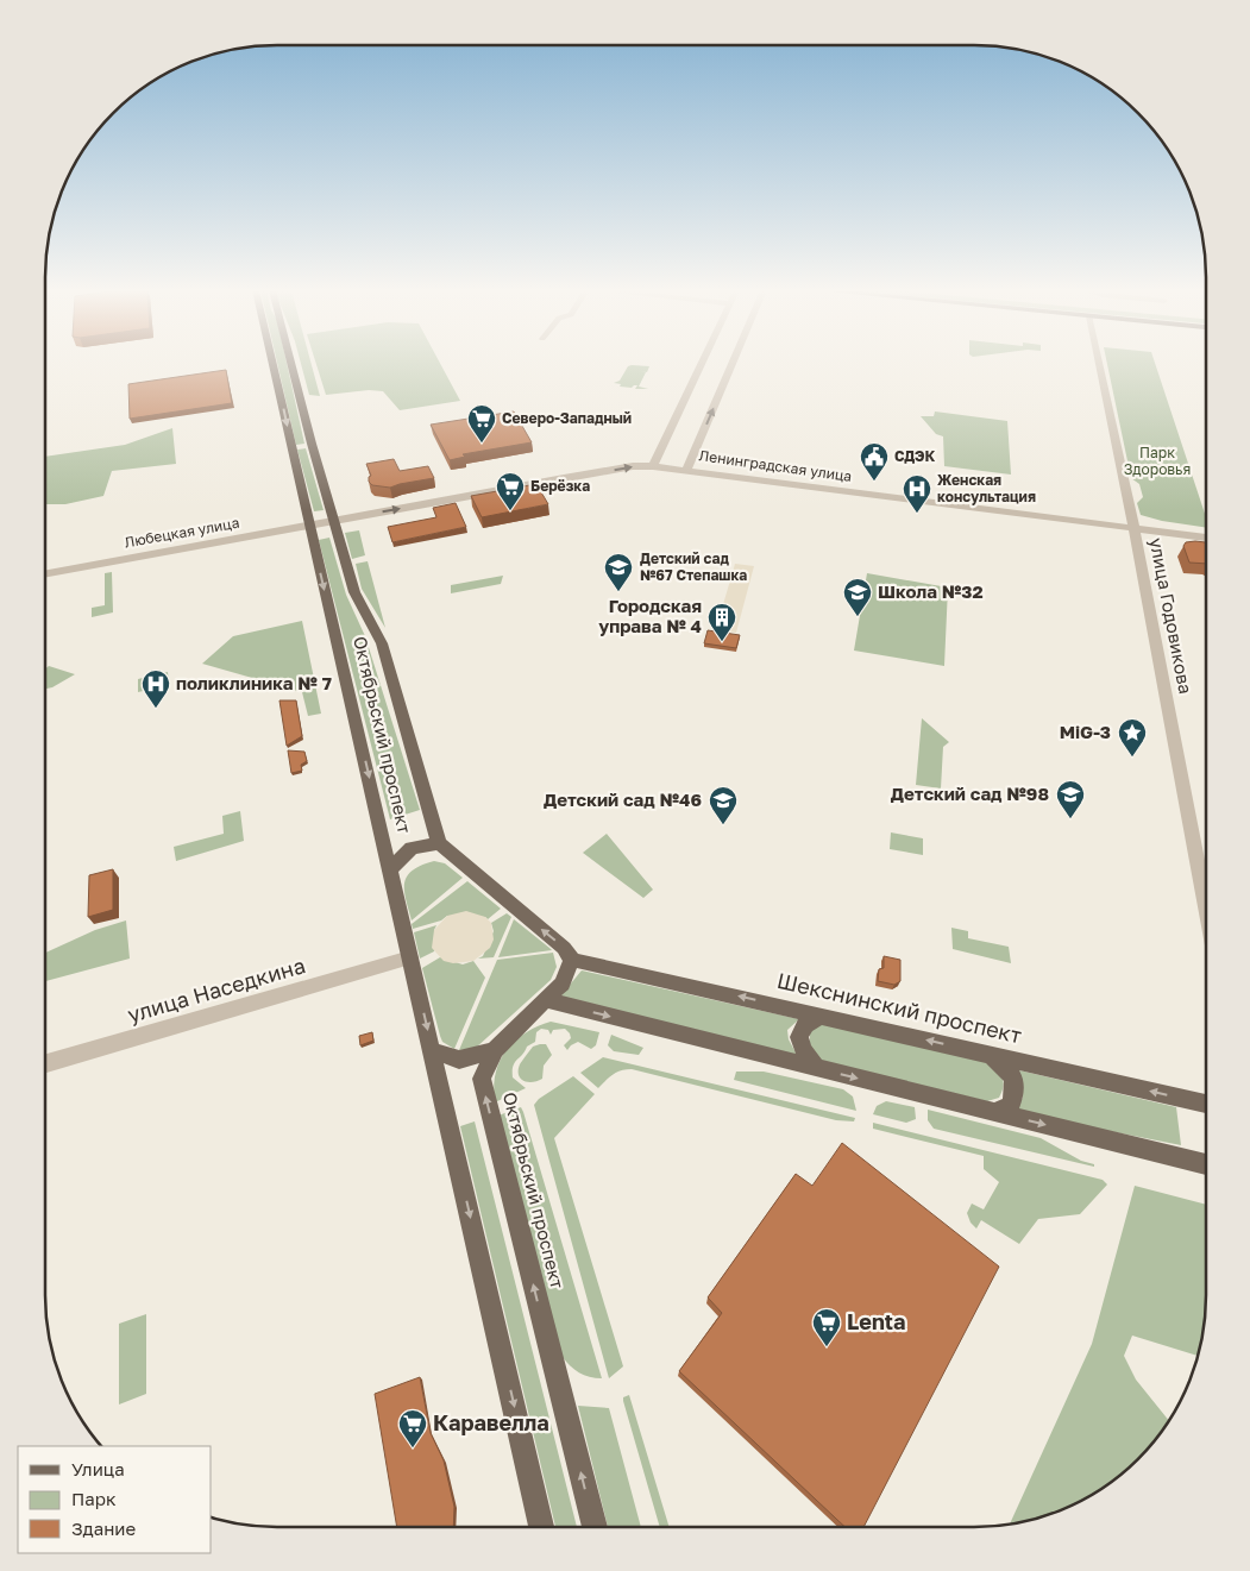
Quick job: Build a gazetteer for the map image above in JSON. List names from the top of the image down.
{
  "streets": {
    "main road": ["Октябрьский проспект", "Шекснинский проспект"],
    "street": [
      "Ленинградская улица",
      "Любецкая улица",
      "улица Годовикова",
      "улица Наседкина"
    ]
  },
  "crossings": [
    ["Ленинградская улица", "Любецкая улица"],
    ["Ленинградская улица", "улица Годовикова"],
    ["Ленинградская улица", "Октябрьский проспект"],
    ["Любецкая улица", "Октябрьский проспект"],
    ["Октябрьский проспект", "улица Наседкина"],
    ["Октябрьский проспект", "Шекснинский проспект"]
  ],
  "one_way": ["Ленинградская улица"],
  "parks": ["Парк Здоровья"],
  "places": {
    "supermarket": [
      "Северо-Западный",
      "Берёзка",
      "Lenta",
      "Каравелла"
    ],
    "public building": ["СДЭК"],
    "hospital": ["Женская консультация", "поликлиника № 7"],
    "school or university": [
      "Детский сад №67 Степашка",
      "Школа №32",
      "Детский сад №98",
      "Детский сад №46"
    ],
    "building": ["Городская управа № 4"],
    "place": ["MiG-3"]
  },
  "legend": ["Улица", "Парк", "Здание"]
}
